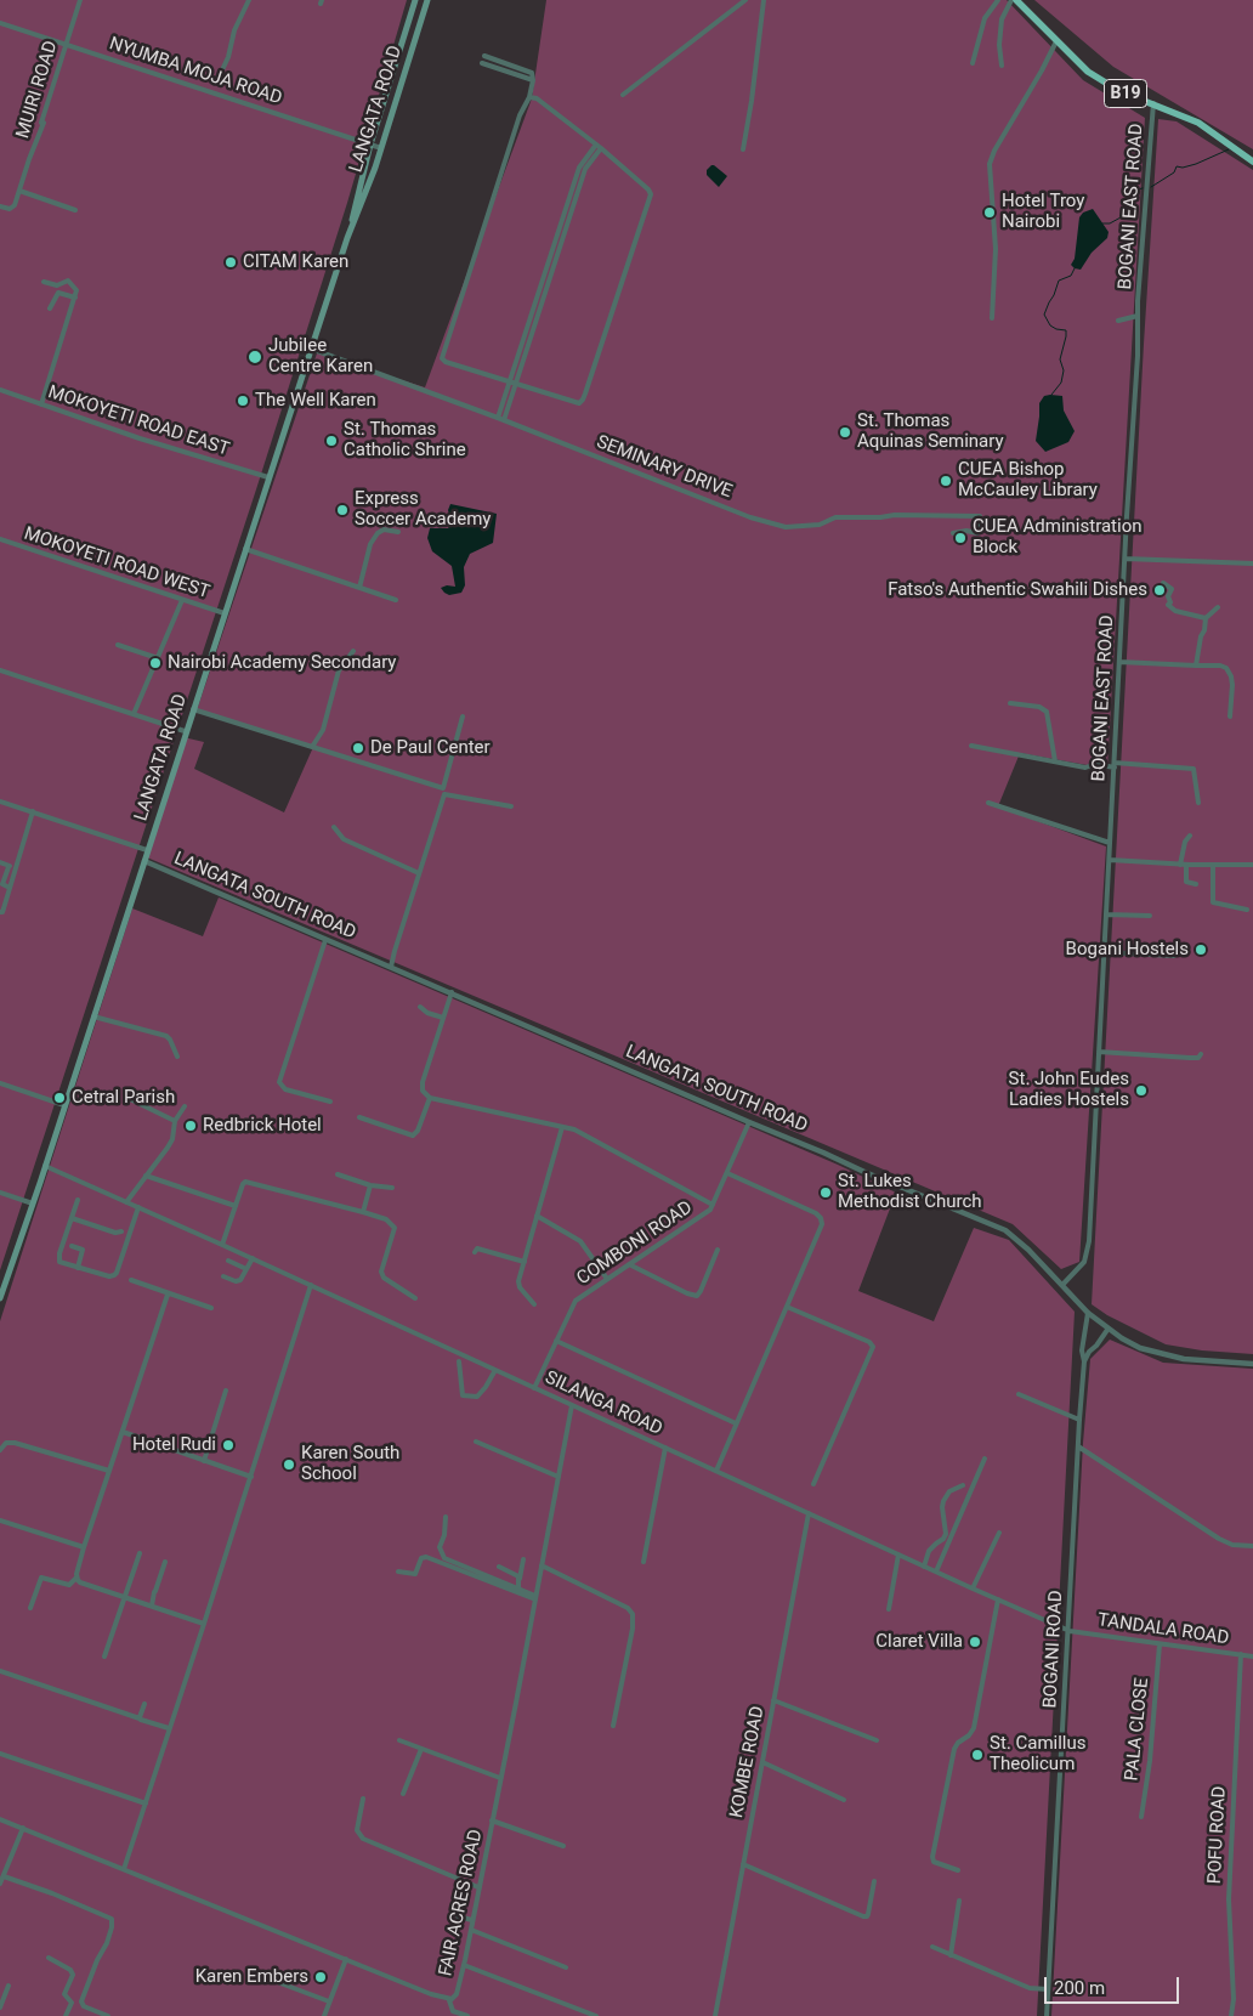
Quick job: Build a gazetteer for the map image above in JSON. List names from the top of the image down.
{
  "streets": {
    "highway": ["B19"],
    "main road": ["LANGATA ROAD"],
    "street": [
      "NYUMBA MOJA ROAD",
      "MUIRI ROAD",
      "BOGANI EAST ROAD",
      "MOKOYETI ROAD EAST",
      "SEMINARY DRIVE",
      "MOKOYETI ROAD WEST",
      "LANGATA SOUTH ROAD",
      "COMBONI ROAD",
      "SILANGA ROAD",
      "TANDALA ROAD",
      "BOGANI ROAD",
      "PALA CLOSE",
      "KOMBE ROAD",
      "POFU ROAD",
      "FAIR ACRES ROAD"
    ]
  },
  "crossings": [
    ["NYUMBA MOJA ROAD", "MUIRI ROAD"],
    ["NYUMBA MOJA ROAD", "LANGATA ROAD"],
    ["B19", "BOGANI EAST ROAD"],
    ["LANGATA ROAD", "MOKOYETI ROAD EAST"],
    ["LANGATA ROAD", "SEMINARY DRIVE"],
    ["LANGATA ROAD", "MOKOYETI ROAD WEST"],
    ["LANGATA ROAD", "LANGATA SOUTH ROAD"],
    ["LANGATA ROAD", "SILANGA ROAD"],
    ["BOGANI EAST ROAD", "LANGATA SOUTH ROAD"],
    ["LANGATA SOUTH ROAD", "COMBONI ROAD"],
    ["LANGATA SOUTH ROAD", "BOGANI ROAD"],
    ["COMBONI ROAD", "SILANGA ROAD"],
    ["SILANGA ROAD", "TANDALA ROAD"],
    ["SILANGA ROAD", "BOGANI ROAD"],
    ["SILANGA ROAD", "KOMBE ROAD"],
    ["SILANGA ROAD", "FAIR ACRES ROAD"],
    ["TANDALA ROAD", "BOGANI ROAD"],
    ["TANDALA ROAD", "PALA CLOSE"],
    ["TANDALA ROAD", "POFU ROAD"]
  ],
  "places": [
    "Hotel Troy Nairobi",
    "CITAM Karen",
    "Jubilee Centre Karen",
    "The Well Karen",
    "St. Thomas Aquinas Seminary",
    "St. Thomas Catholic Shrine",
    "CUEA Bishop McCauley Library",
    "Express Soccer Academy",
    "CUEA Administration Block",
    "Fatso's Authentic Swahili Dishes",
    "Nairobi Academy Secondary",
    "De Paul Center",
    "Bogani Hostels",
    "St. John Eudes Ladies Hostels",
    "Cetral Parish",
    "Redbrick Hotel",
    "St. Lukes Methodist Church",
    "Hotel Rudi",
    "Karen South School",
    "Claret Villa",
    "St. Camillus Theolicum",
    "Karen Embers"
  ],
  "scale_bar": "200 m"
}
